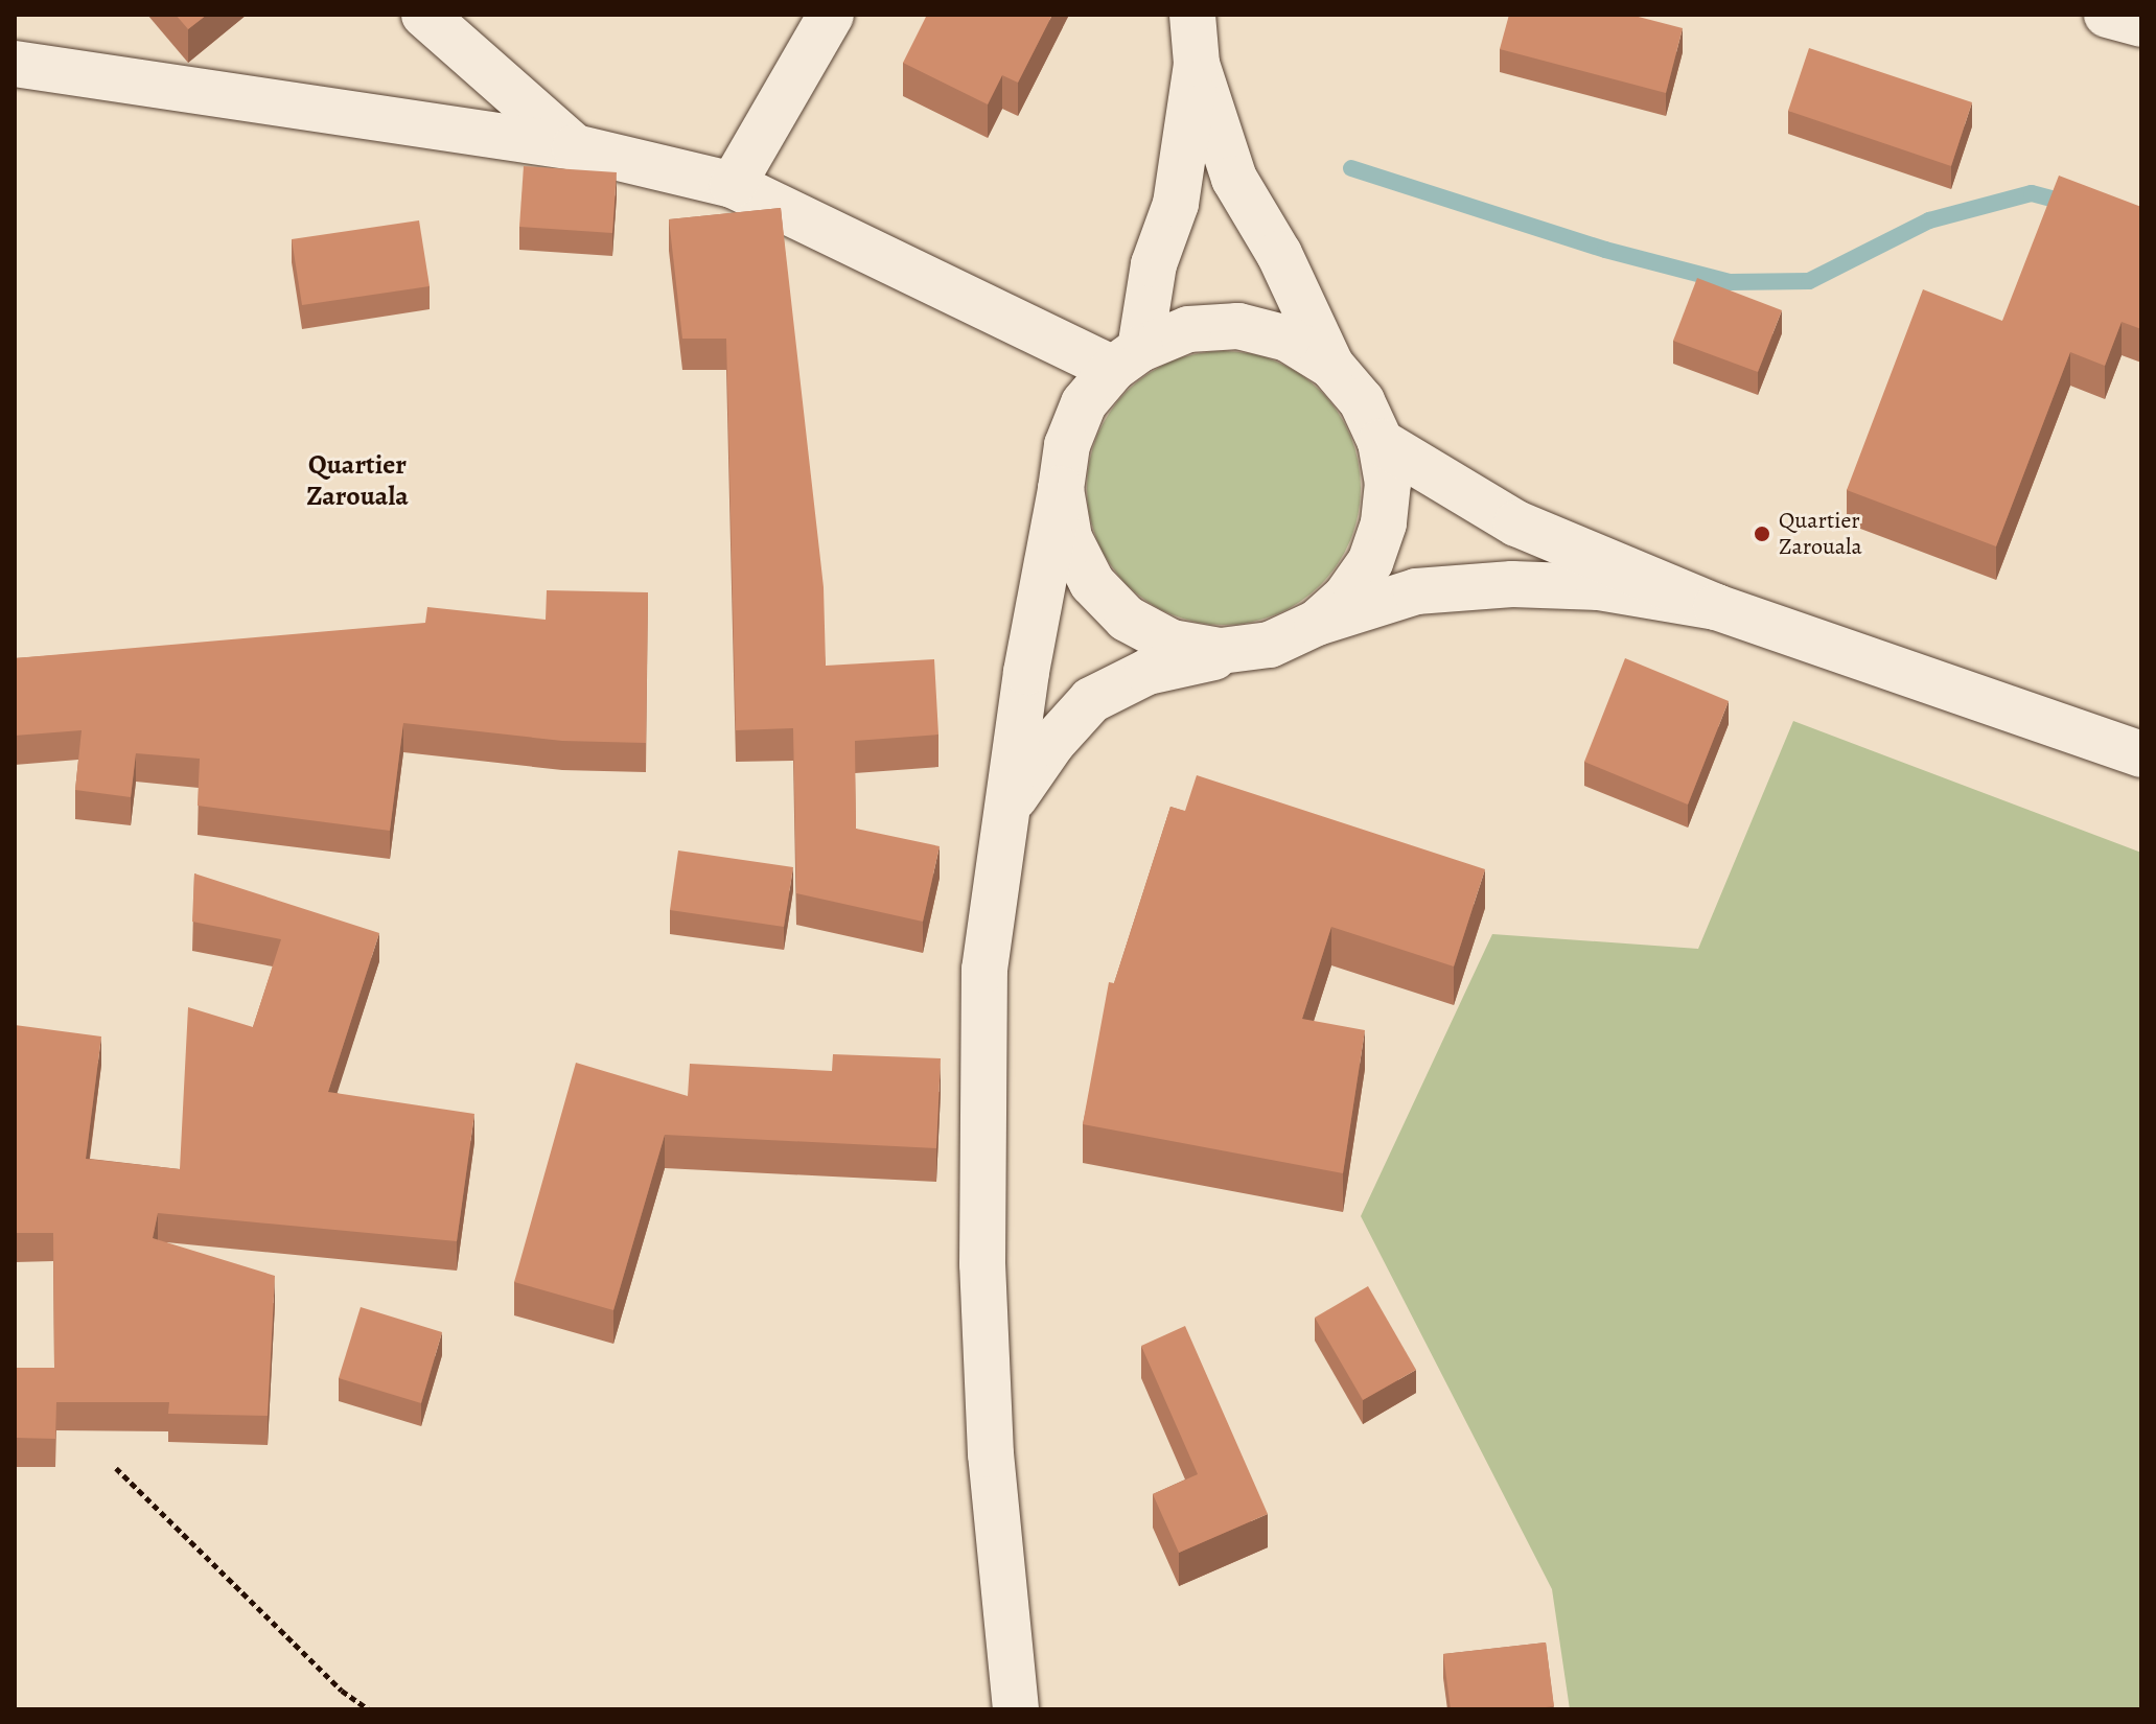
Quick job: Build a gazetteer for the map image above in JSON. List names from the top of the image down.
{
  "districts": ["Quartier Zarouala"],
  "places": ["Quartier Zarouala"]
}
